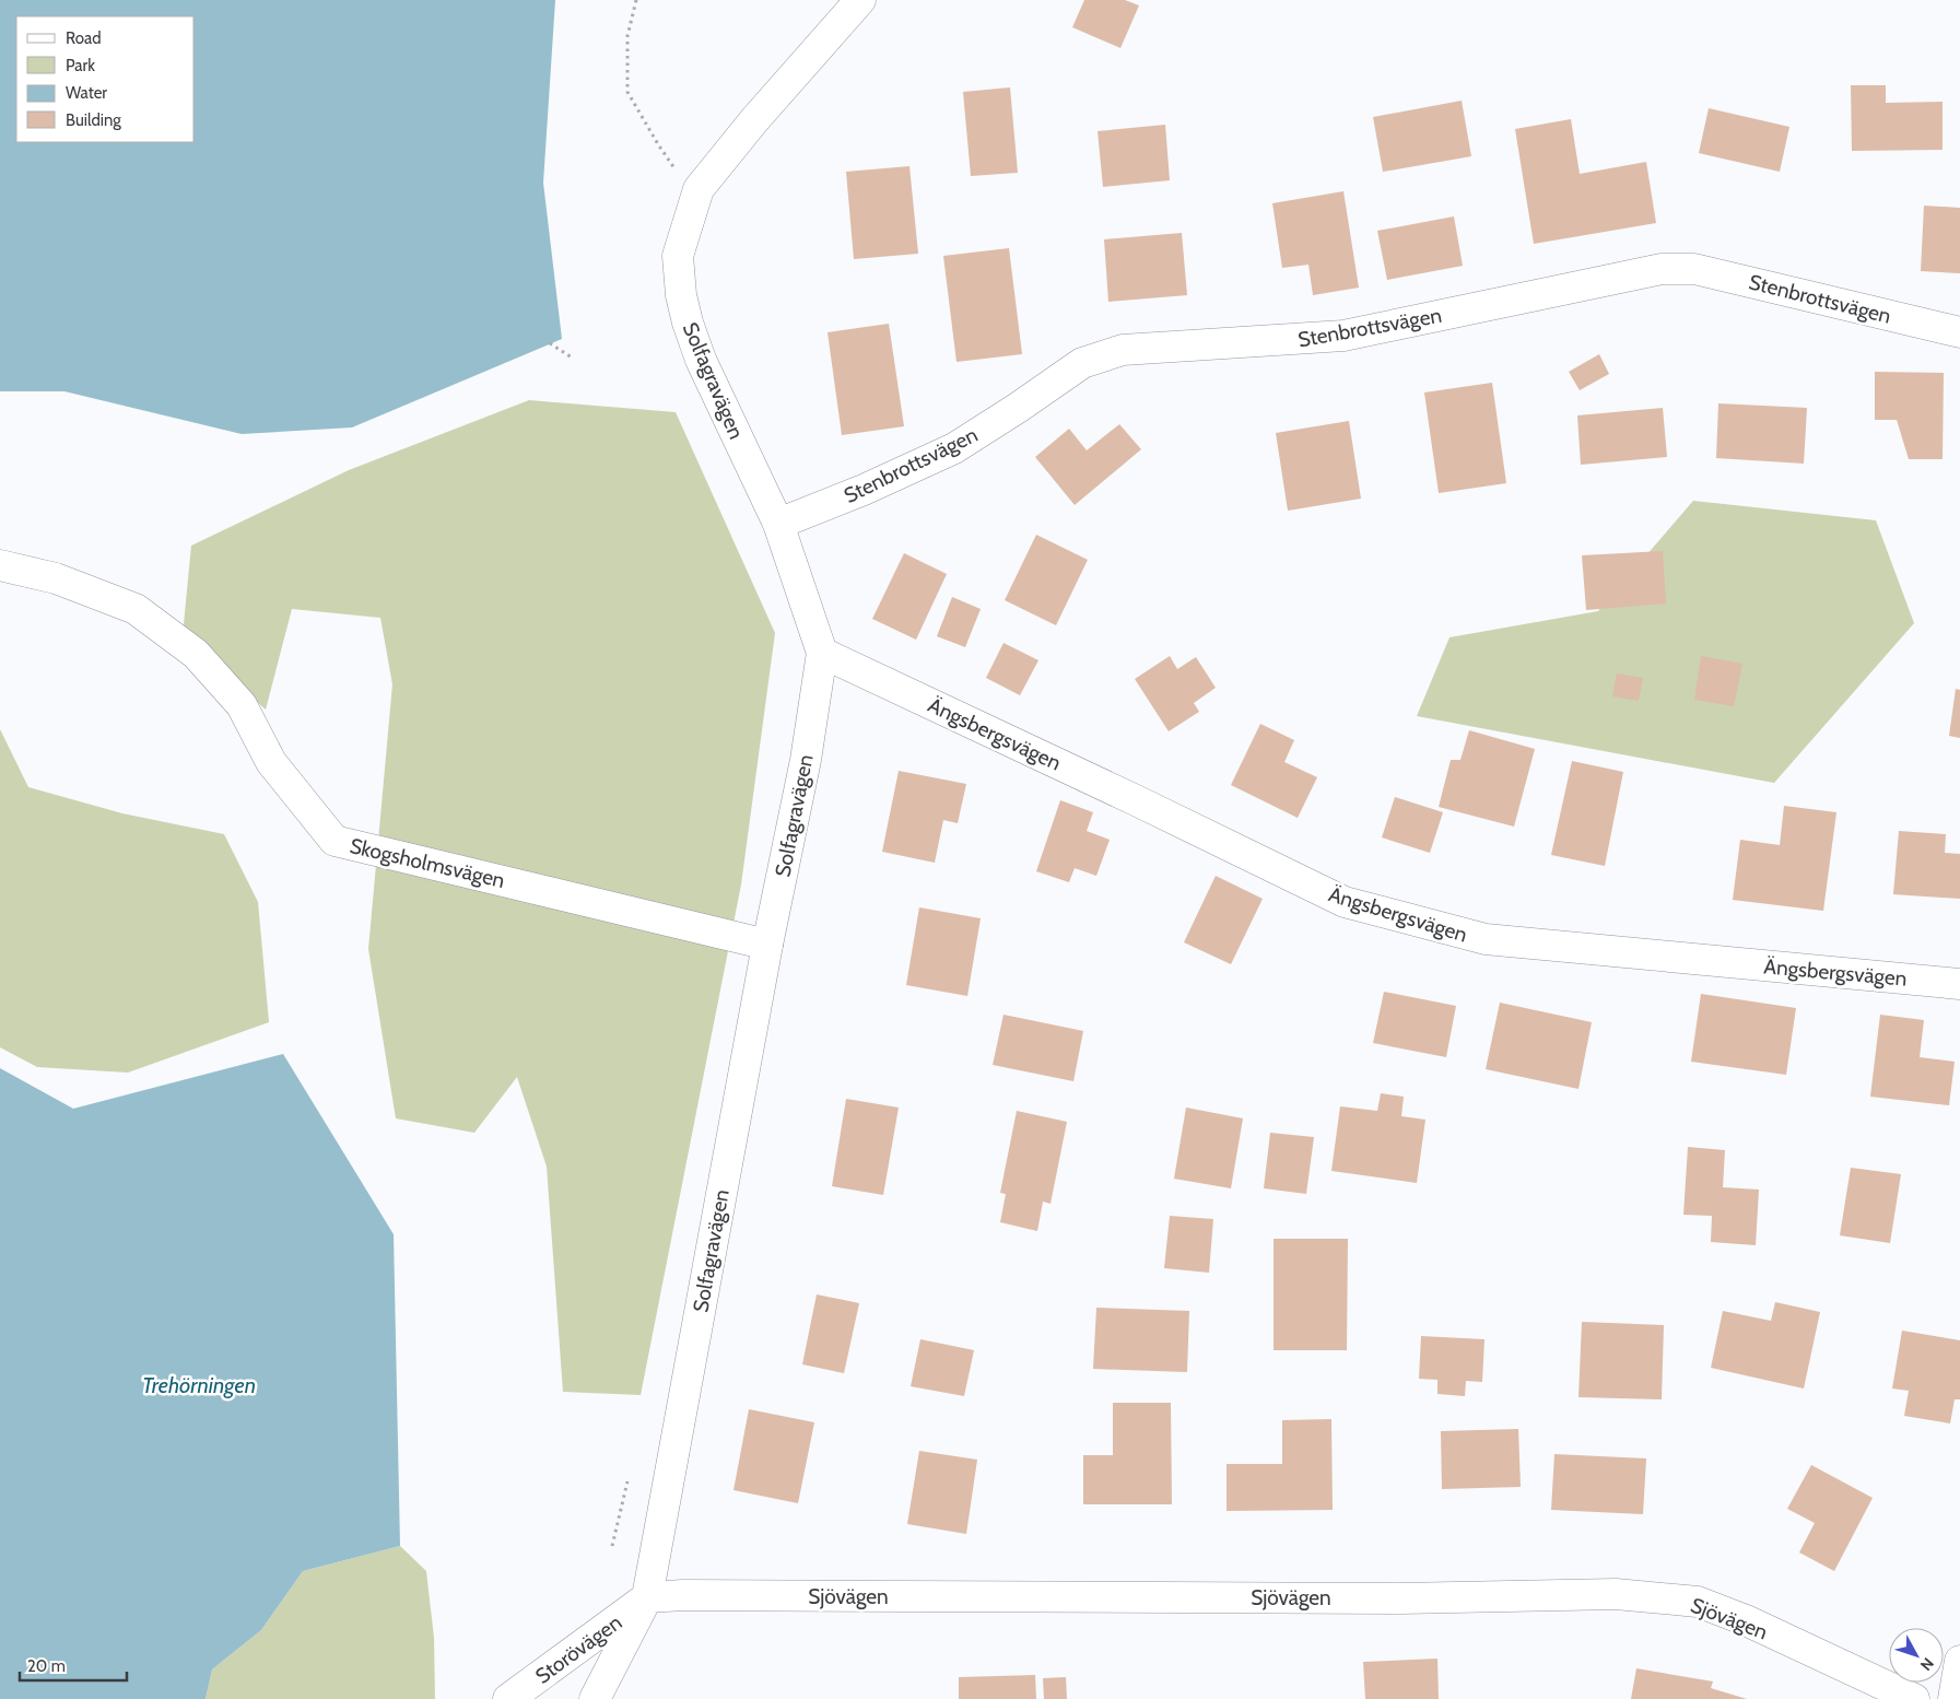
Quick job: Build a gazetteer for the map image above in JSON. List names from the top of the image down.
{
  "streets": {
    "street": [
      "Stenbrottsvägen",
      "Solfagravägen",
      "Ängsbergsvägen",
      "Skogsholmsvägen",
      "Sjövägen",
      "Storövägen"
    ]
  },
  "crossings": [
    ["Stenbrottsvägen", "Solfagravägen"],
    ["Solfagravägen", "Ängsbergsvägen"],
    ["Solfagravägen", "Skogsholmsvägen"],
    ["Solfagravägen", "Sjövägen"],
    ["Solfagravägen", "Storövägen"],
    ["Sjövägen", "Storövägen"]
  ],
  "water": ["Trehörningen"],
  "legend": [
    "Road",
    "Park",
    "Water",
    "Building"
  ],
  "scale_bar": "20 m",
  "north": "bottom right"
}
